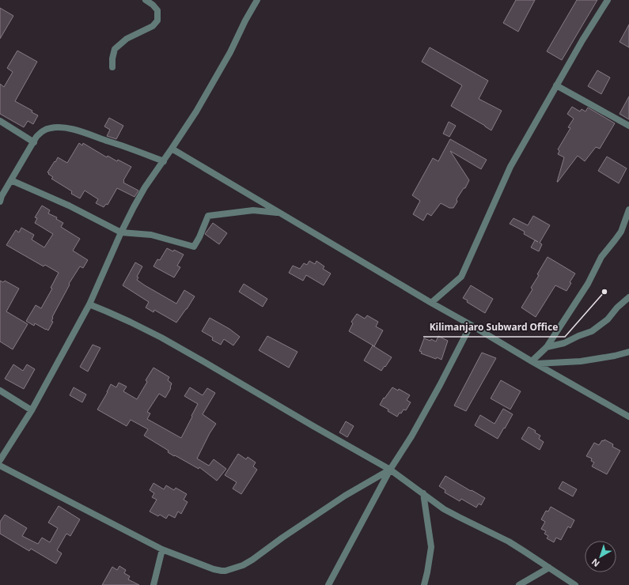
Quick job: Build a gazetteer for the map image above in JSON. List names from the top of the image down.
{
  "places": ["Kilimanjaro Subward Office"],
  "north": "bottom left"
}
